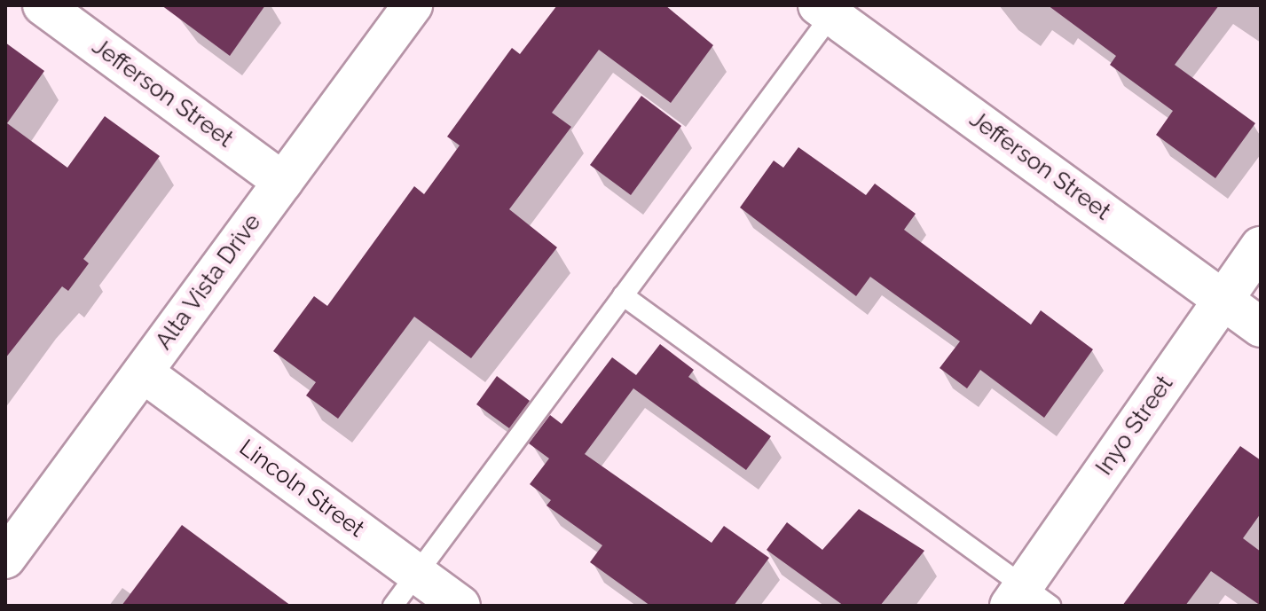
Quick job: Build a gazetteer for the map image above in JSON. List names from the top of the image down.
{
  "streets": {
    "street": [
      "Jefferson Street",
      "Alta Vista Drive",
      "Inyo Street",
      "Lincoln Street"
    ]
  },
  "crossings": [
    ["Jefferson Street", "Alta Vista Drive"],
    ["Jefferson Street", "Inyo Street"],
    ["Alta Vista Drive", "Lincoln Street"]
  ]
}
